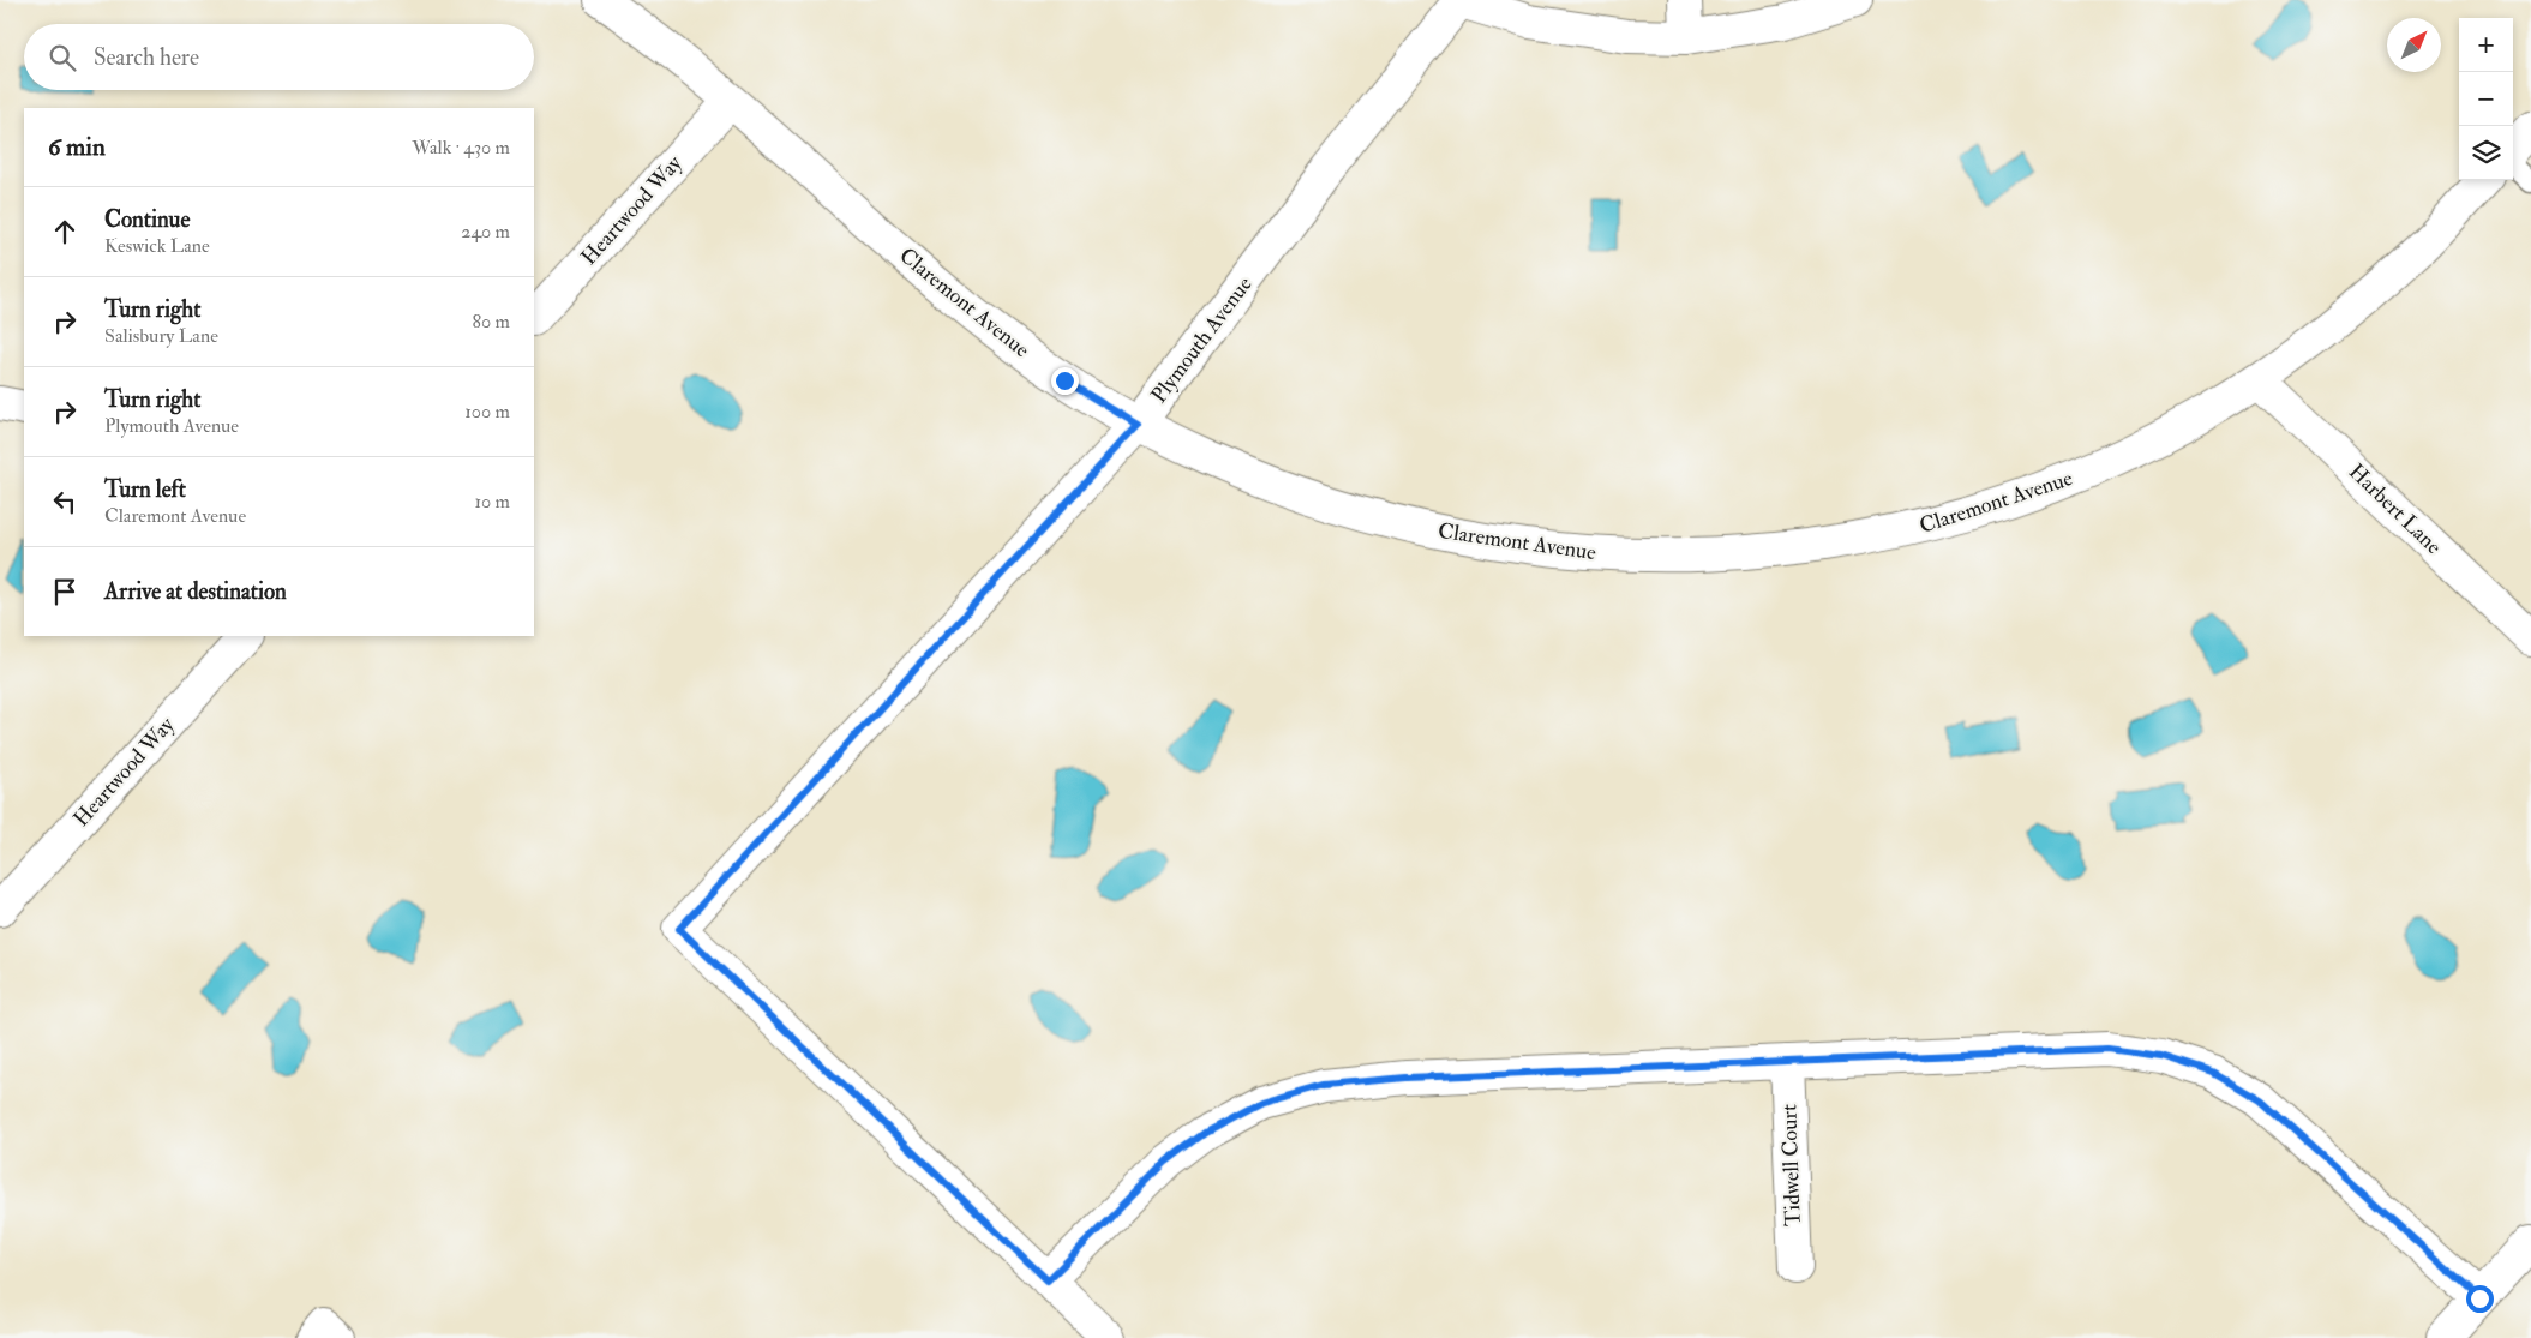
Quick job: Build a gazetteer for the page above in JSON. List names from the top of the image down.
{
  "streets": {
    "street": [
      "Heartwood Way",
      "Claremont Avenue",
      "Plymouth Avenue",
      "Harbert Lane",
      "Tidwell Court"
    ]
  },
  "crossings": [
    ["Heartwood Way", "Claremont Avenue"],
    ["Claremont Avenue", "Plymouth Avenue"],
    ["Claremont Avenue", "Harbert Lane"]
  ],
  "north": "top right",
  "page": {
    "map_buttons": ["+", "−"],
    "search": "Search here",
    "heading": ["6 min", "Walk · 430 m"],
    "list": [
      ["Continue", "Keswick Lane", "240 m"],
      ["Turn right", "Salisbury Lane", "80 m"],
      ["Turn right", "Plymouth Avenue", "100 m"],
      ["Turn left", "Claremont Avenue", "10 m"],
      "Arrive at destination"
    ]
  }
}
